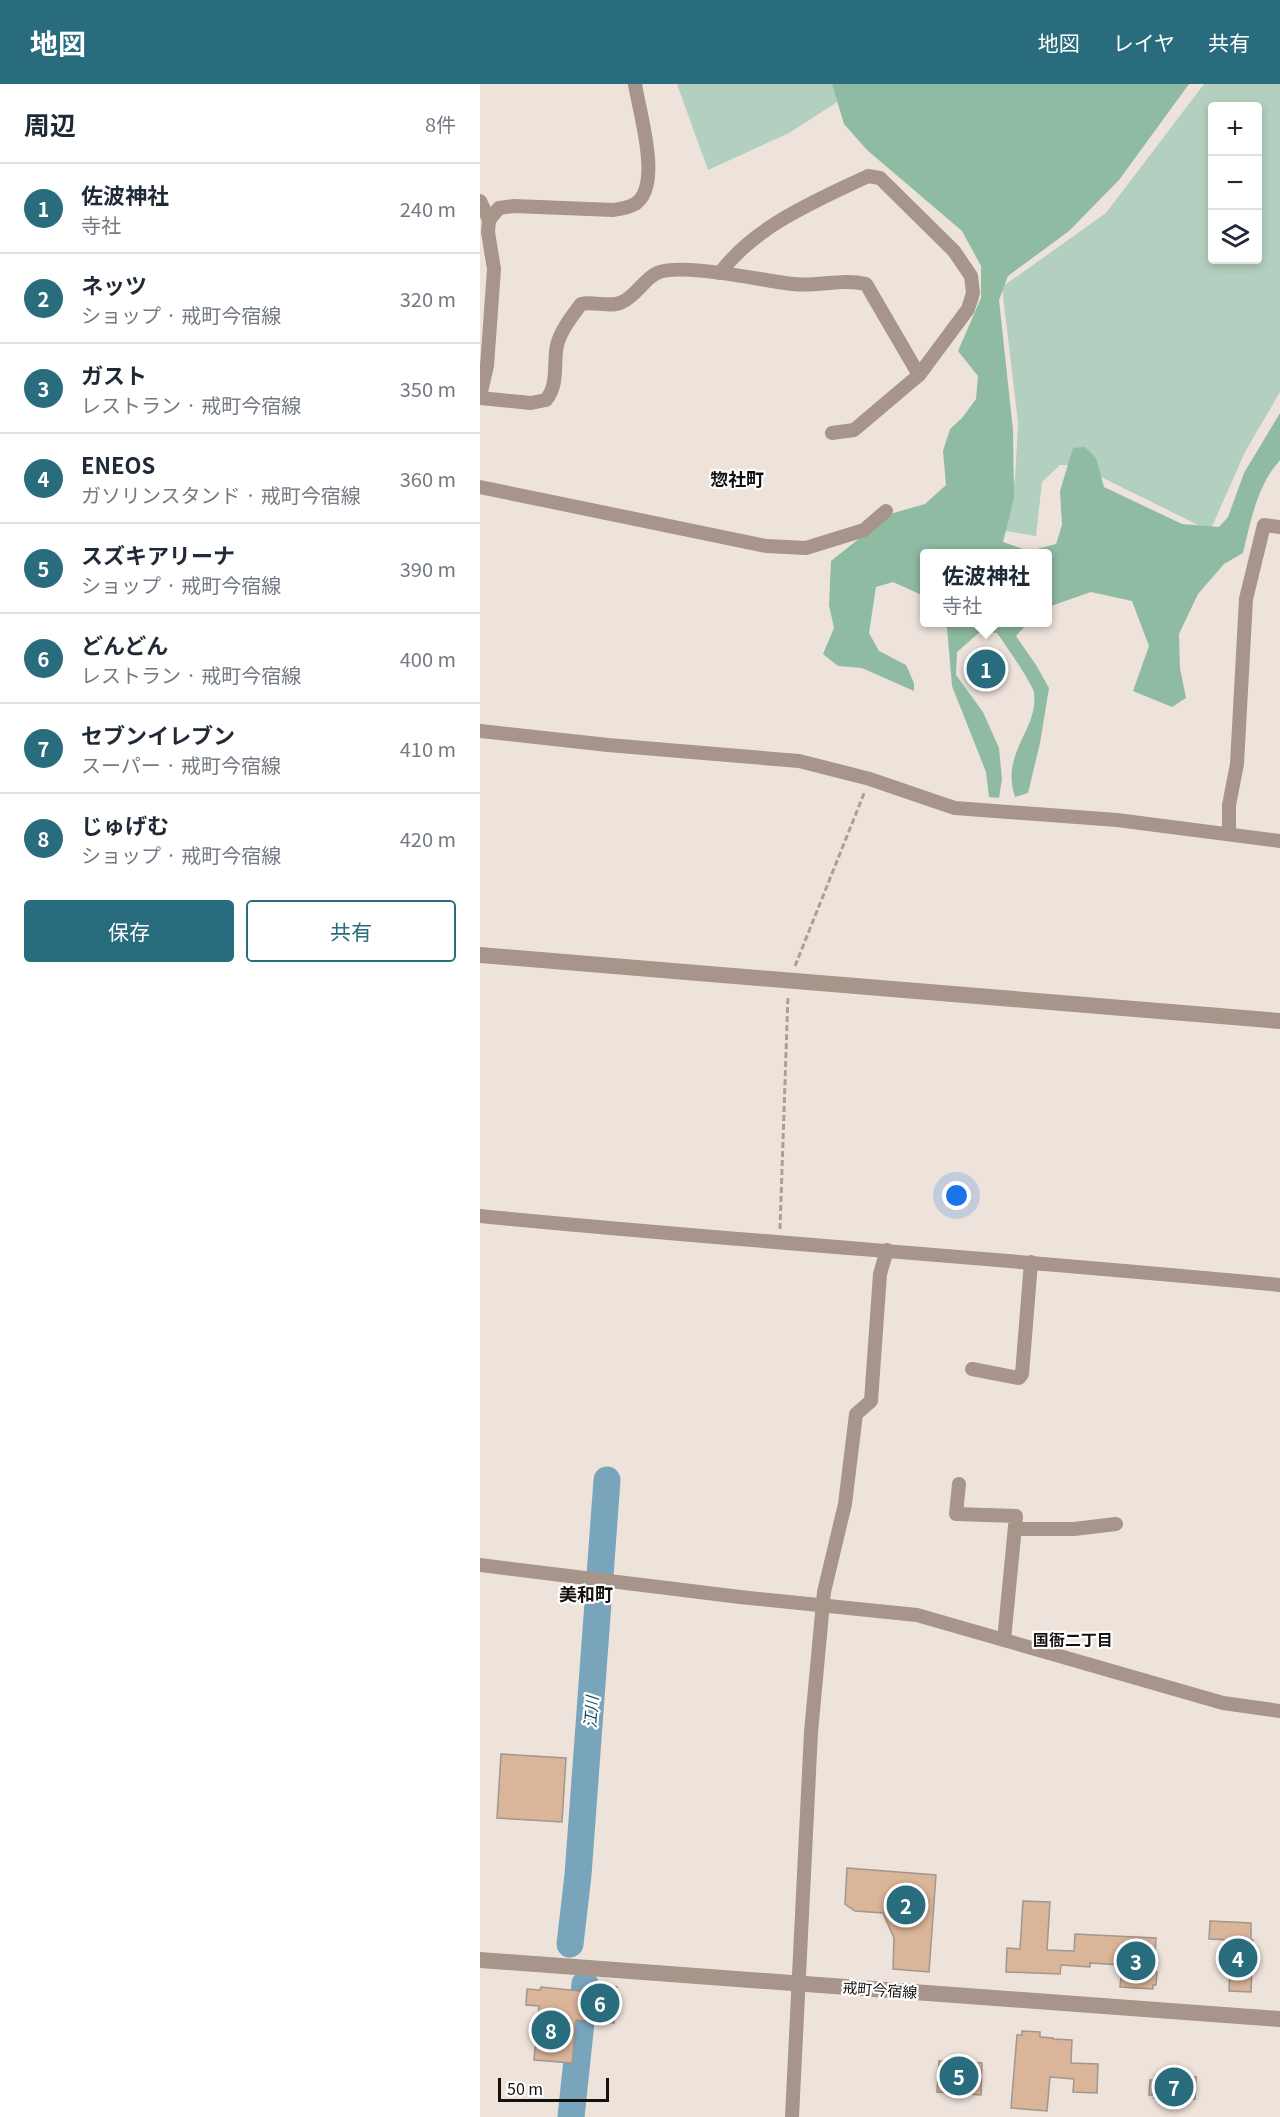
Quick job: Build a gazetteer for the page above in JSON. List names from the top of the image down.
{
  "streets": {
    "street": ["戒町今宿線"]
  },
  "districts": ["惣社町", "美和町", "国衙二丁目"],
  "water": ["江川"],
  "scale_bar": "50 m",
  "page": {
    "header": "地図",
    "nav": ["地図", "レイヤ", "共有"],
    "heading": ["周辺", "8件"],
    "map_buttons": ["+", "−"],
    "list": [
      {
        "mark": "1",
        "name": "佐波神社",
        "note": "寺社",
        "value": "240 m"
      },
      {
        "mark": "2",
        "name": "ネッツ",
        "note": "ショップ · 戒町今宿線",
        "value": "320 m"
      },
      {
        "mark": "3",
        "name": "ガスト",
        "note": "レストラン · 戒町今宿線",
        "value": "350 m"
      },
      {
        "mark": "4",
        "name": "ENEOS",
        "note": "ガソリンスタンド · 戒町今宿線",
        "value": "360 m"
      },
      {
        "mark": "5",
        "name": "スズキアリーナ",
        "note": "ショップ · 戒町今宿線",
        "value": "390 m"
      },
      {
        "mark": "6",
        "name": "どんどん",
        "note": "レストラン · 戒町今宿線",
        "value": "400 m"
      },
      {
        "mark": "7",
        "name": "セブンイレブン",
        "note": "スーパー · 戒町今宿線",
        "value": "410 m"
      },
      {
        "mark": "8",
        "name": "じゅげむ",
        "note": "ショップ · 戒町今宿線",
        "value": "420 m"
      }
    ],
    "popup": ["佐波神社", "寺社"],
    "pins": [
      "1",
      "2",
      "4",
      "3",
      "6",
      "8",
      "5",
      "7"
    ],
    "buttons": ["保存", "共有"],
    "scale": "50 m"
  }
}
